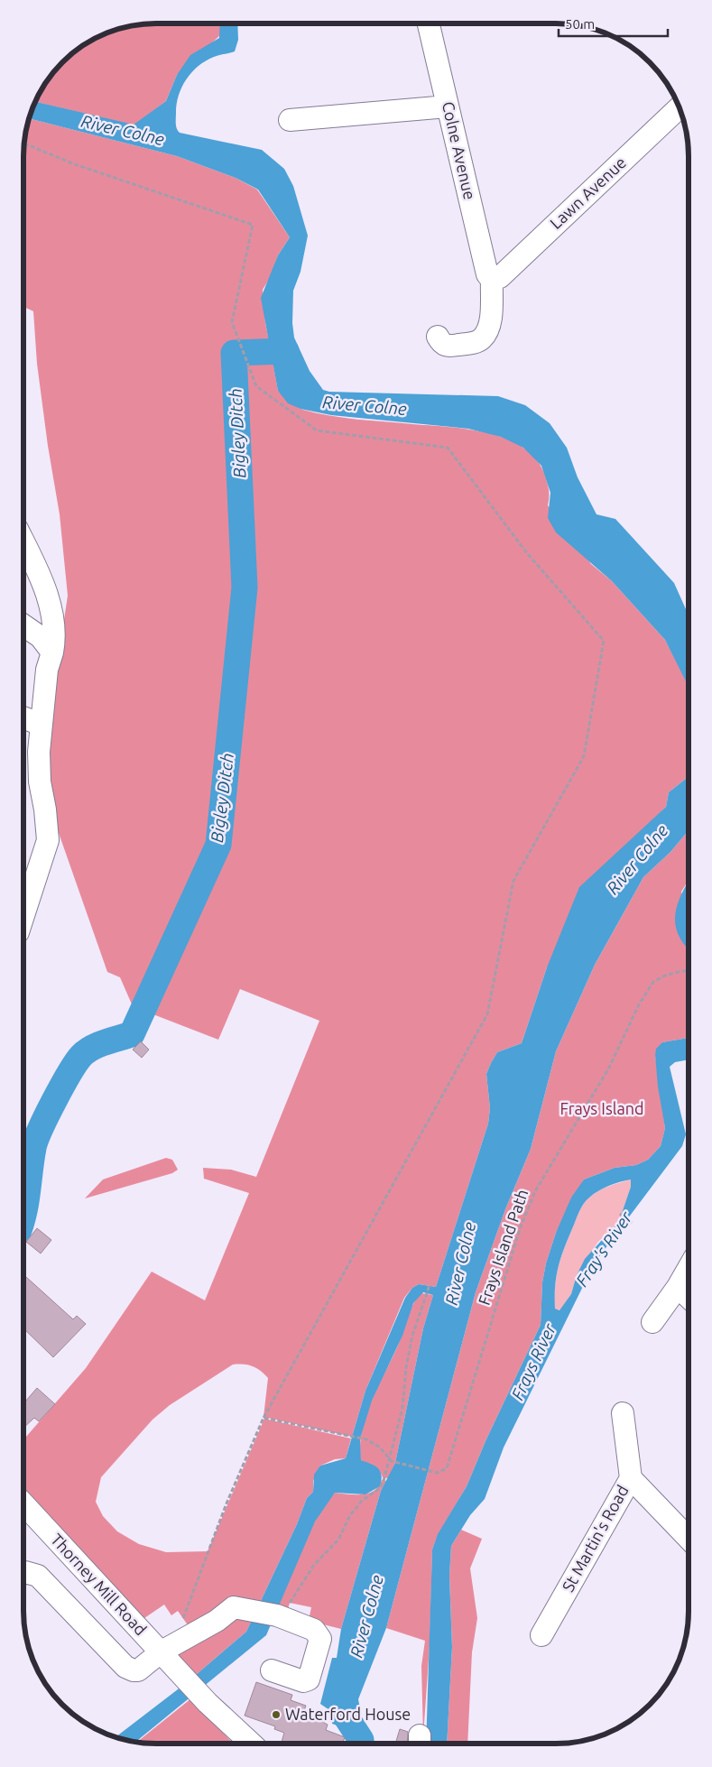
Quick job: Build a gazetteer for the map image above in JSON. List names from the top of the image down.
{
  "streets": {
    "street": [
      "Colne Avenue",
      "Lawn Avenue",
      "St Martin's Road",
      "Thorney Mill Road"
    ],
    "path": ["Frays Island Path"]
  },
  "crossings": [
    ["Colne Avenue", "Lawn Avenue"]
  ],
  "water": [
    "River Colne",
    "Bigley Ditch",
    "Fray's River",
    "Frays River"
  ],
  "parks": ["Frays Island"],
  "places": ["Waterford House"],
  "scale_bar": "50 m"
}
